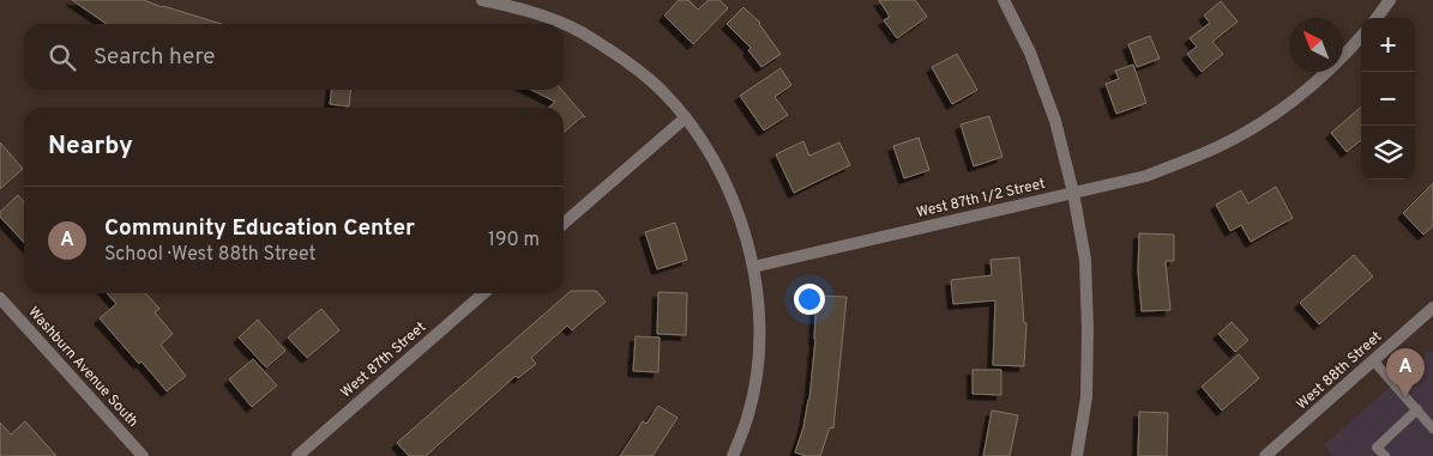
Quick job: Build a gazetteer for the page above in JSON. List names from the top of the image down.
{
  "streets": {
    "street": [
      "West 87th 1/2 Street",
      "West 87th Street",
      "Washburn Avenue South",
      "West 88th Street"
    ]
  },
  "north": "top left",
  "page": {
    "map_buttons": ["+", "−"],
    "search": "Search here",
    "heading": "Nearby",
    "list": [
      {
        "mark": "A",
        "name": "Community Education Center",
        "note": "School · West 88th Street",
        "value": "190 m"
      }
    ],
    "pins": "A"
  }
}
